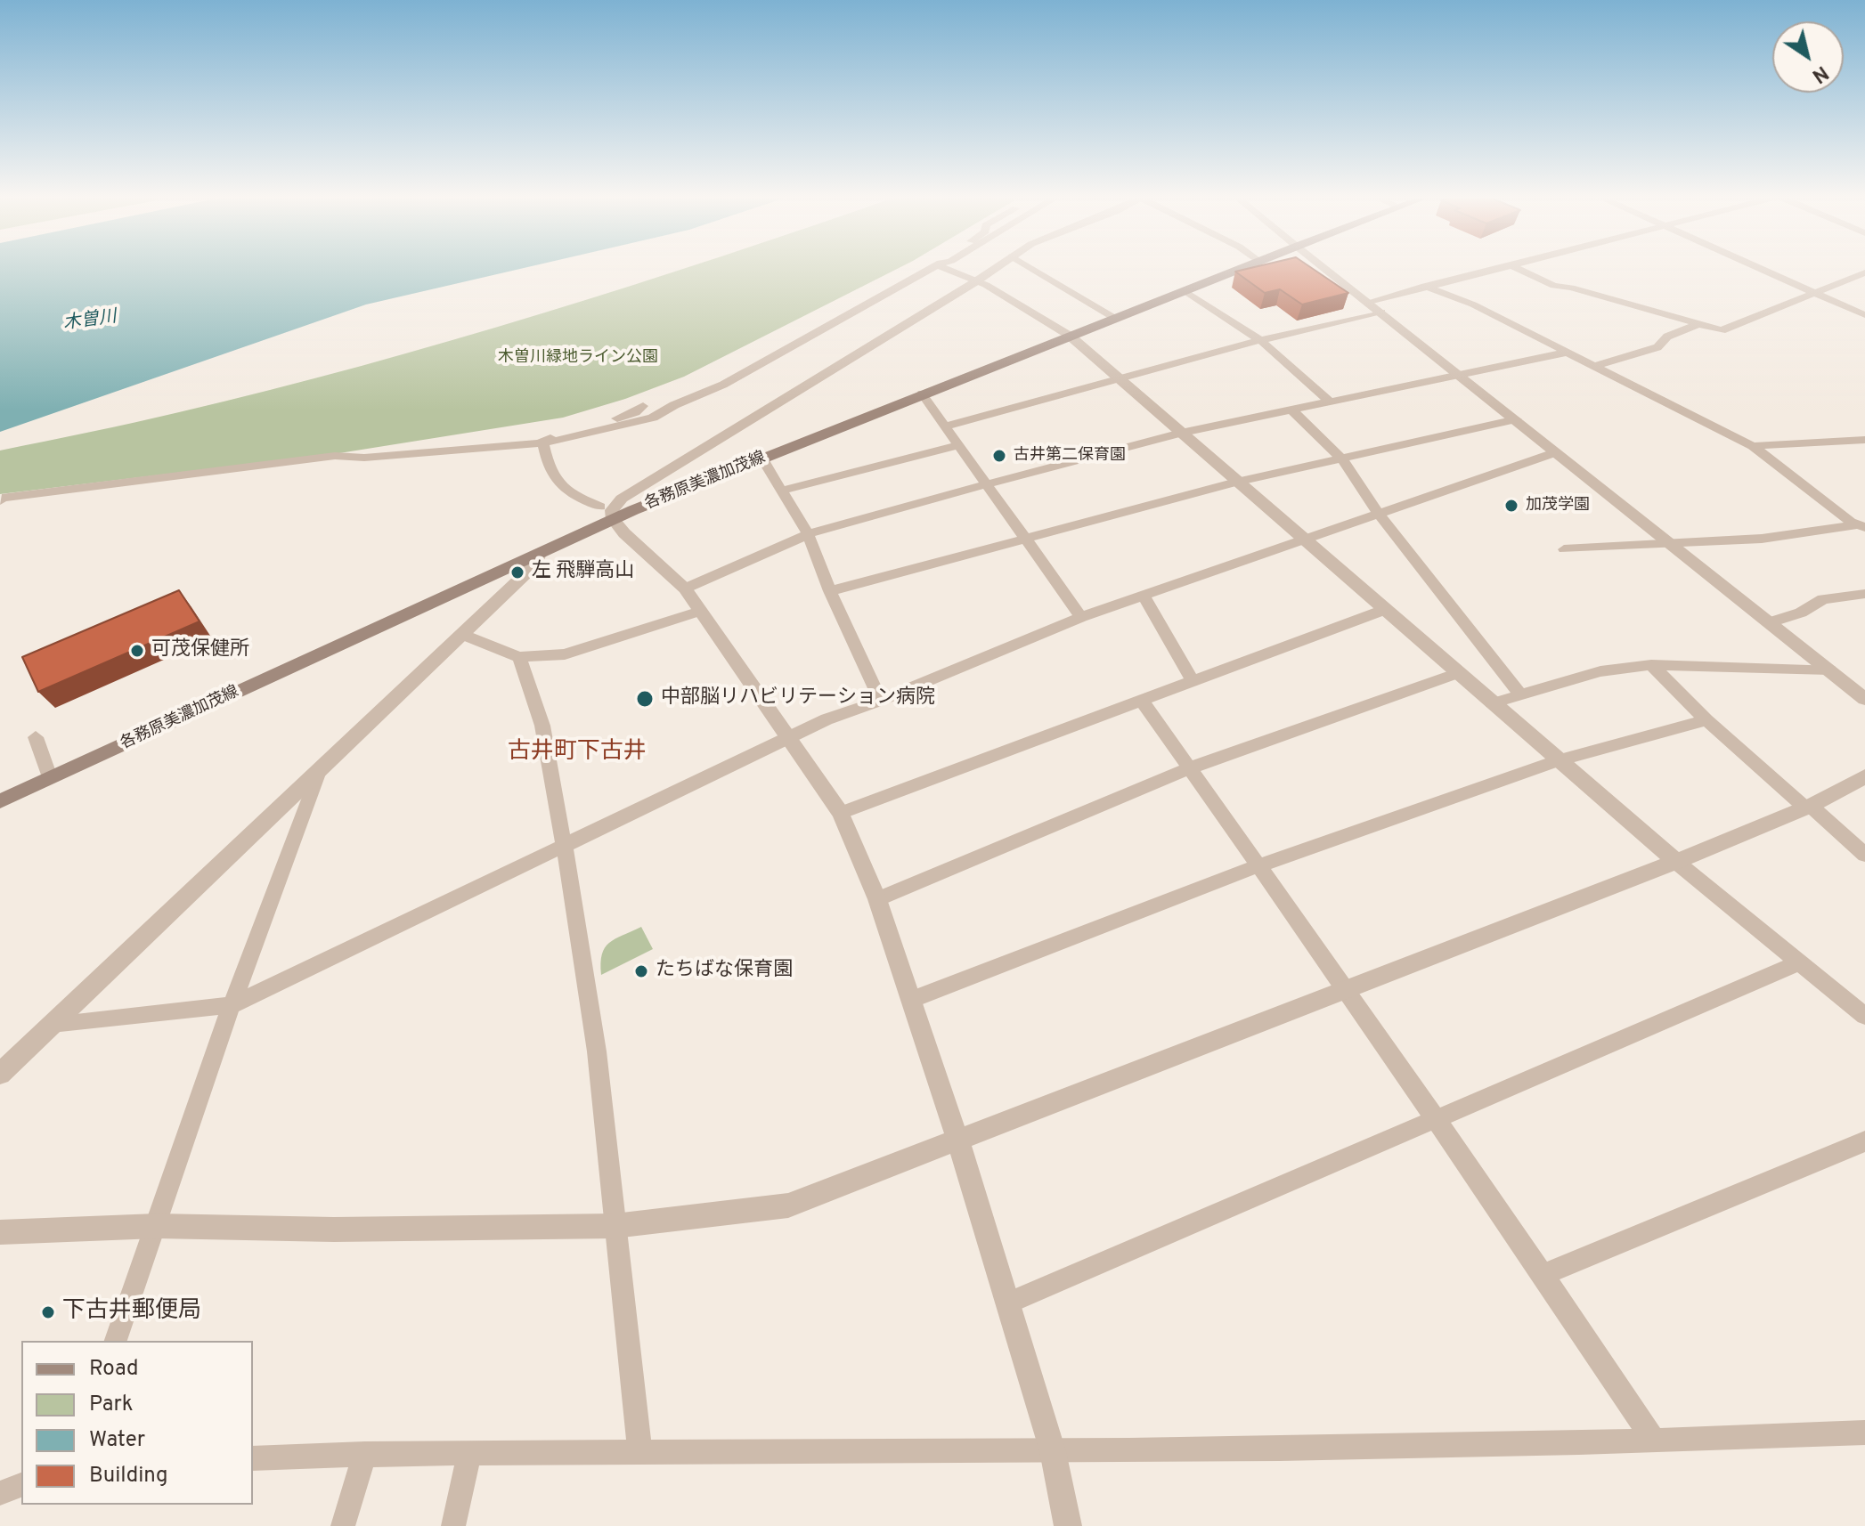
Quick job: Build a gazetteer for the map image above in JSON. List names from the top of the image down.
{
  "streets": {
    "main road": ["各務原美濃加茂線"]
  },
  "districts": ["古井町下古井"],
  "water": ["木曽川"],
  "parks": ["木曽川緑地ライン公園"],
  "places": [
    "古井第二保育園",
    "加茂学園",
    "左 飛騨高山",
    "可茂保健所",
    "中部脳リハビリテーション病院",
    "たちばな保育園",
    "下古井郵便局"
  ],
  "legend": [
    "Road",
    "Park",
    "Water",
    "Building"
  ],
  "north": "bottom right"
}
